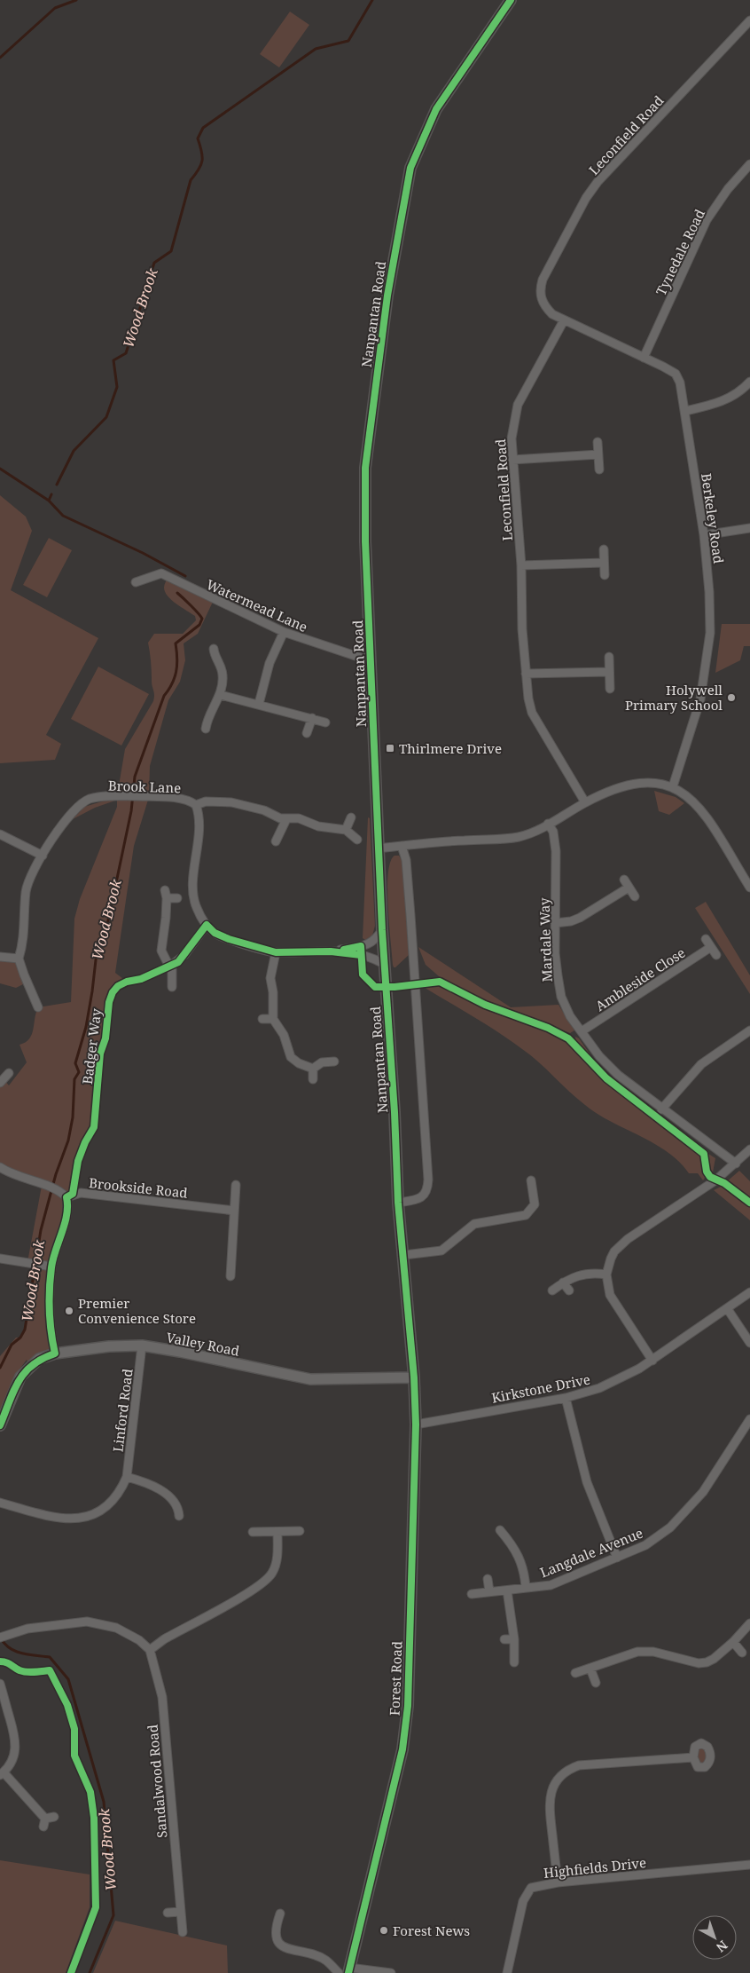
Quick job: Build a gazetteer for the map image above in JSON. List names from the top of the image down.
{
  "streets": {
    "street": [
      "Leconfield Road",
      "Tynedale Road",
      "Nanpantan Road",
      "Berkeley Road",
      "Watermead Lane",
      "Brook Lane",
      "Mardale Way",
      "Ambleside Close",
      "Brookside Road",
      "Valley Road",
      "Kirkstone Drive",
      "Linford Road",
      "Langdale Avenue",
      "Forest Road",
      "Sandalwood Road",
      "Highfields Drive"
    ],
    "cycle path": ["Badger Way"]
  },
  "crossings": [
    ["Leconfield Road", "Berkeley Road"],
    ["Tynedale Road", "Berkeley Road"],
    ["Nanpantan Road", "Watermead Lane"],
    ["Nanpantan Road", "Brook Lane"],
    ["Nanpantan Road", "Valley Road"],
    ["Nanpantan Road", "Forest Road"],
    ["Mardale Way", "Ambleside Close"],
    ["Valley Road", "Linford Road"],
    ["Valley Road", "Forest Road"],
    ["Kirkstone Drive", "Forest Road"]
  ],
  "water": ["Wood Brook"],
  "places": {
    "other": ["Holywell Primary School", "Premier Convenience Store", "Forest News"],
    "transit": ["Thirlmere Drive"]
  },
  "north": "bottom right"
}
